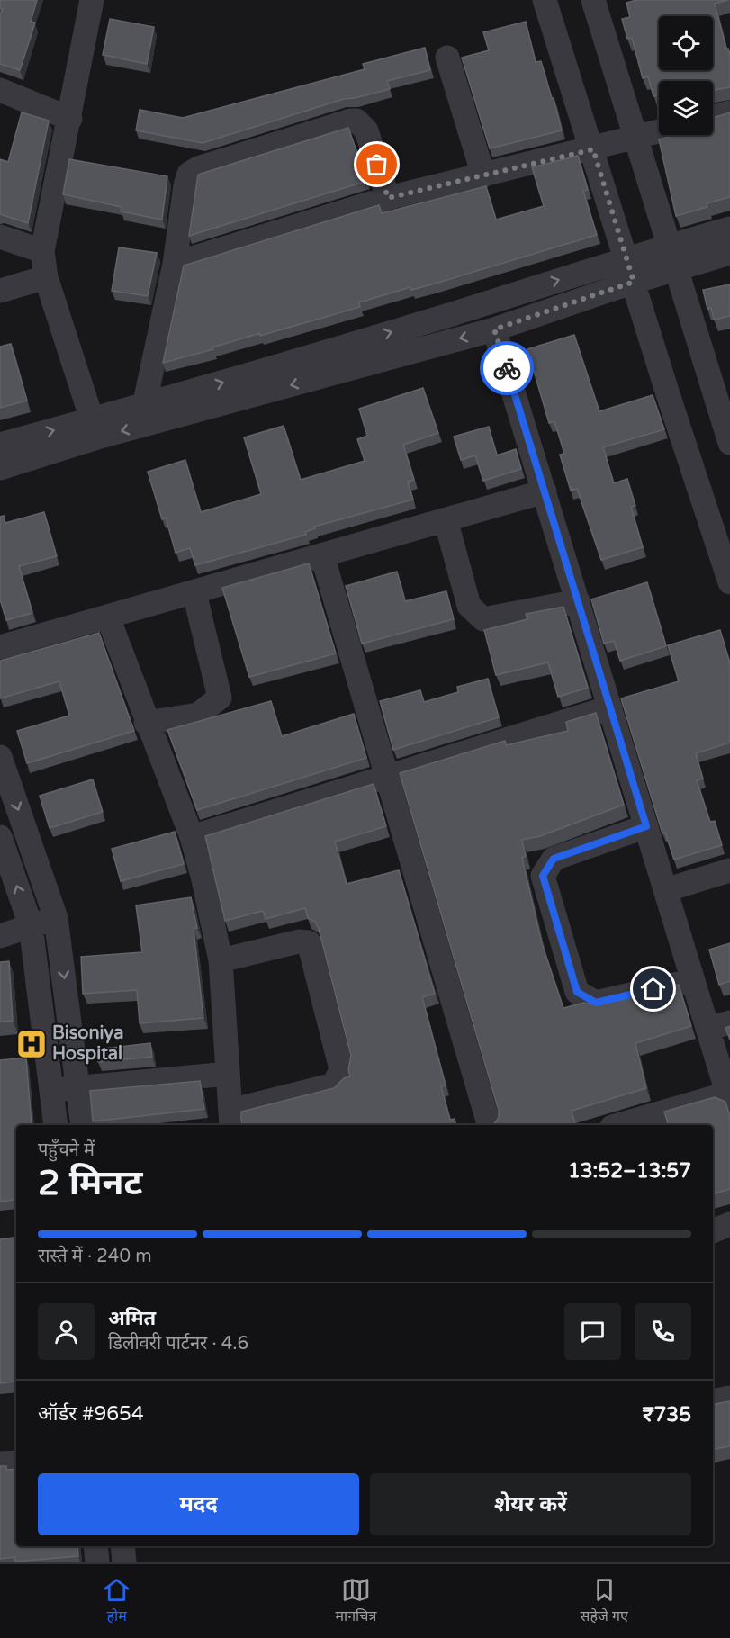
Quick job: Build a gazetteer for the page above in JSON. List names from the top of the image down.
{
  "places": {
    "hospital": ["Bisoniya Hospital"]
  },
  "page": {
    "heading": ["2 मिनट", "पहुँचने में", "13:52–13:57"],
    "panel": [
      "अमित",
      "डिलीवरी पार्टनर · 4.6",
      "ऑर्डर #9654",
      "₹735"
    ],
    "bar": "रास्ते में · 240 m",
    "buttons": ["मदद", "शेयर करें"],
    "tabs": ["होम", "मानचित्र", "सहेजे गए"]
  }
}
